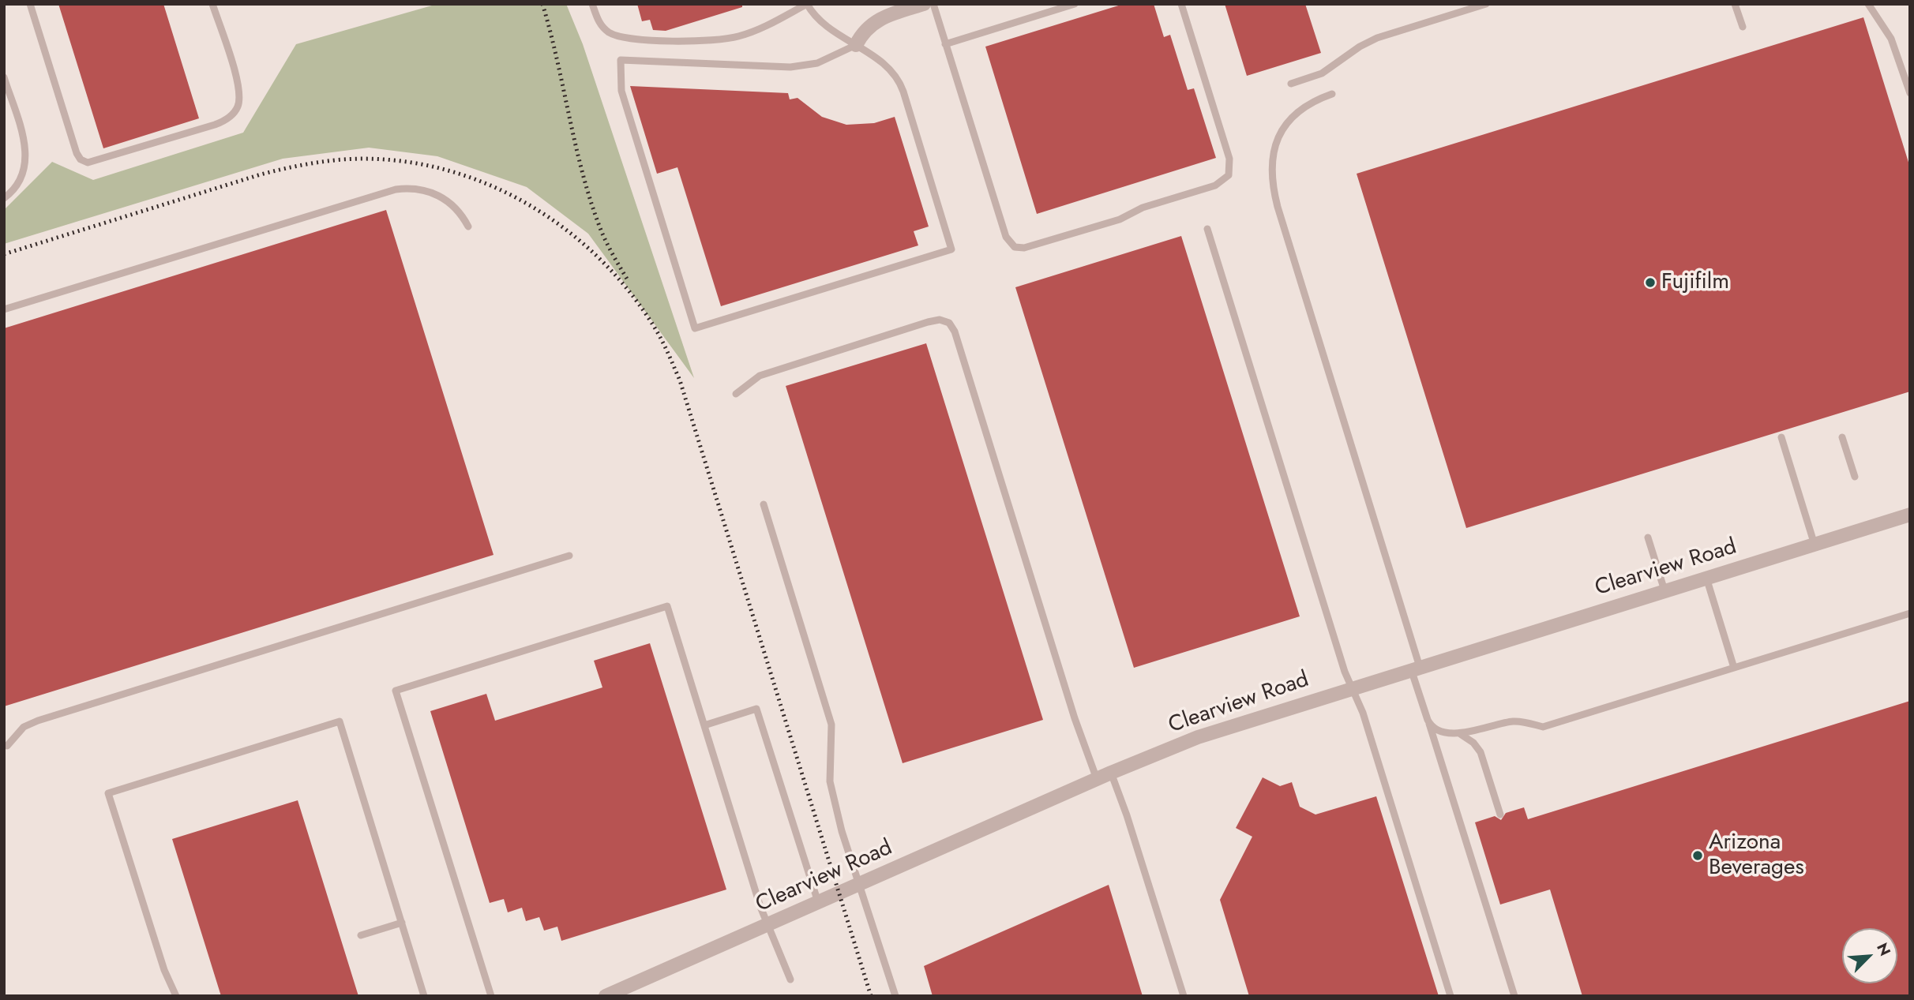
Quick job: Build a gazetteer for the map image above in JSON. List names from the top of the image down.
{
  "streets": {
    "street": ["Clearview Road"]
  },
  "places": ["Fujifilm", "Arizona Beverages"],
  "north": "top right"
}
